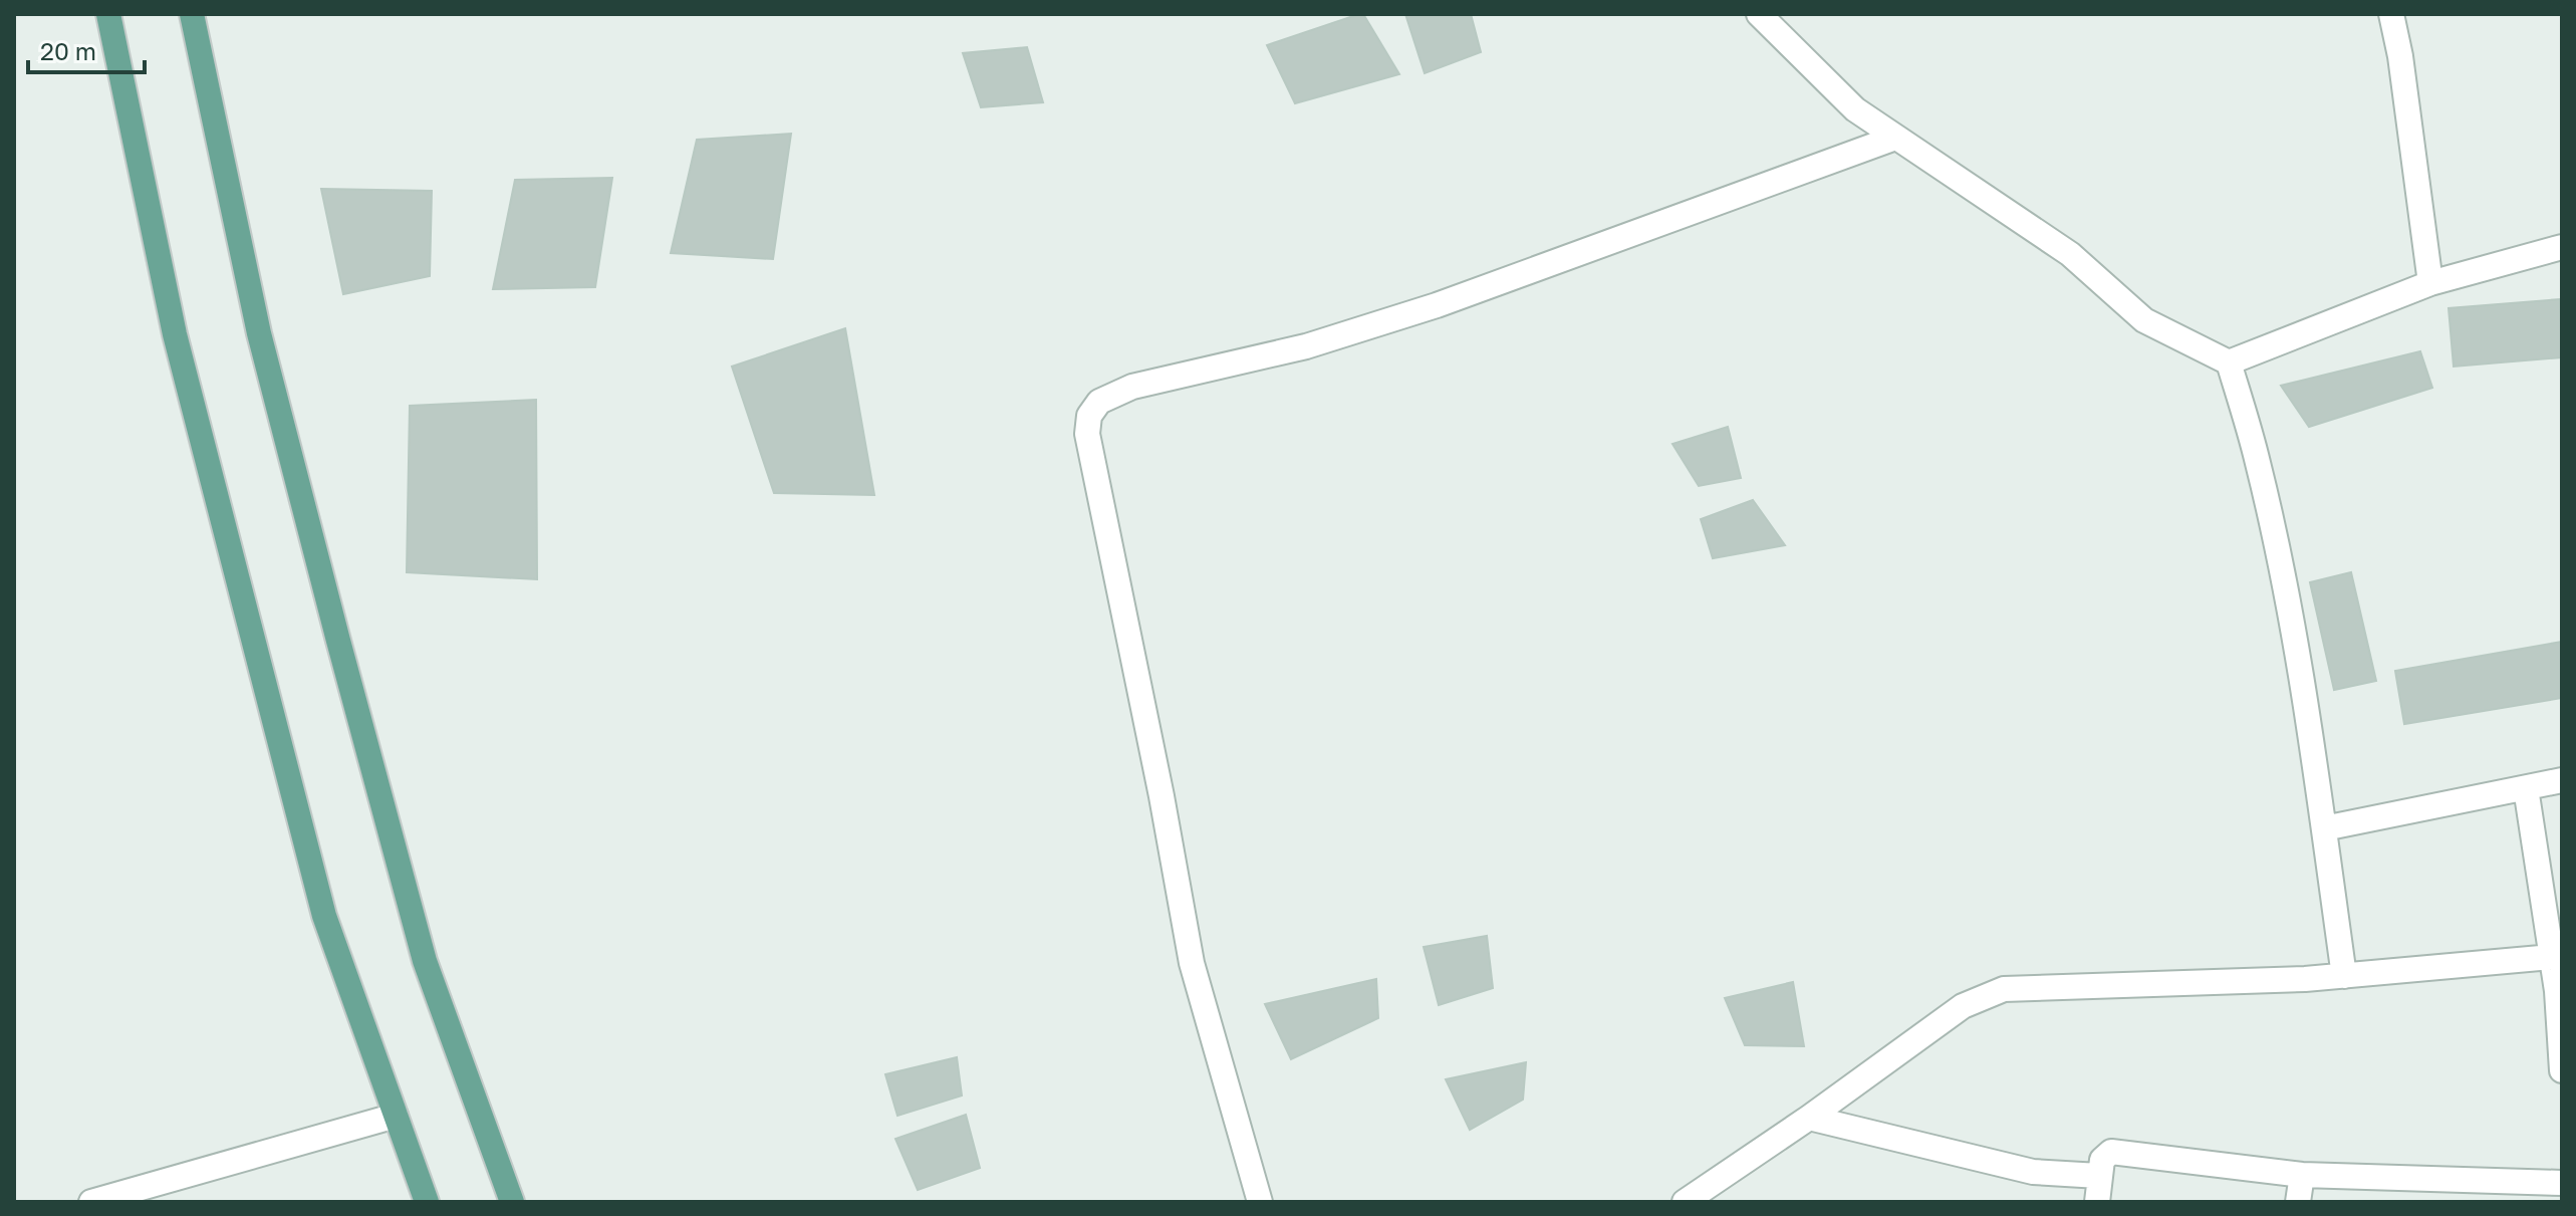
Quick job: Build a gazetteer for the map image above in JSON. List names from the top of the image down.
{
  "scale_bar": "20 m"
}
